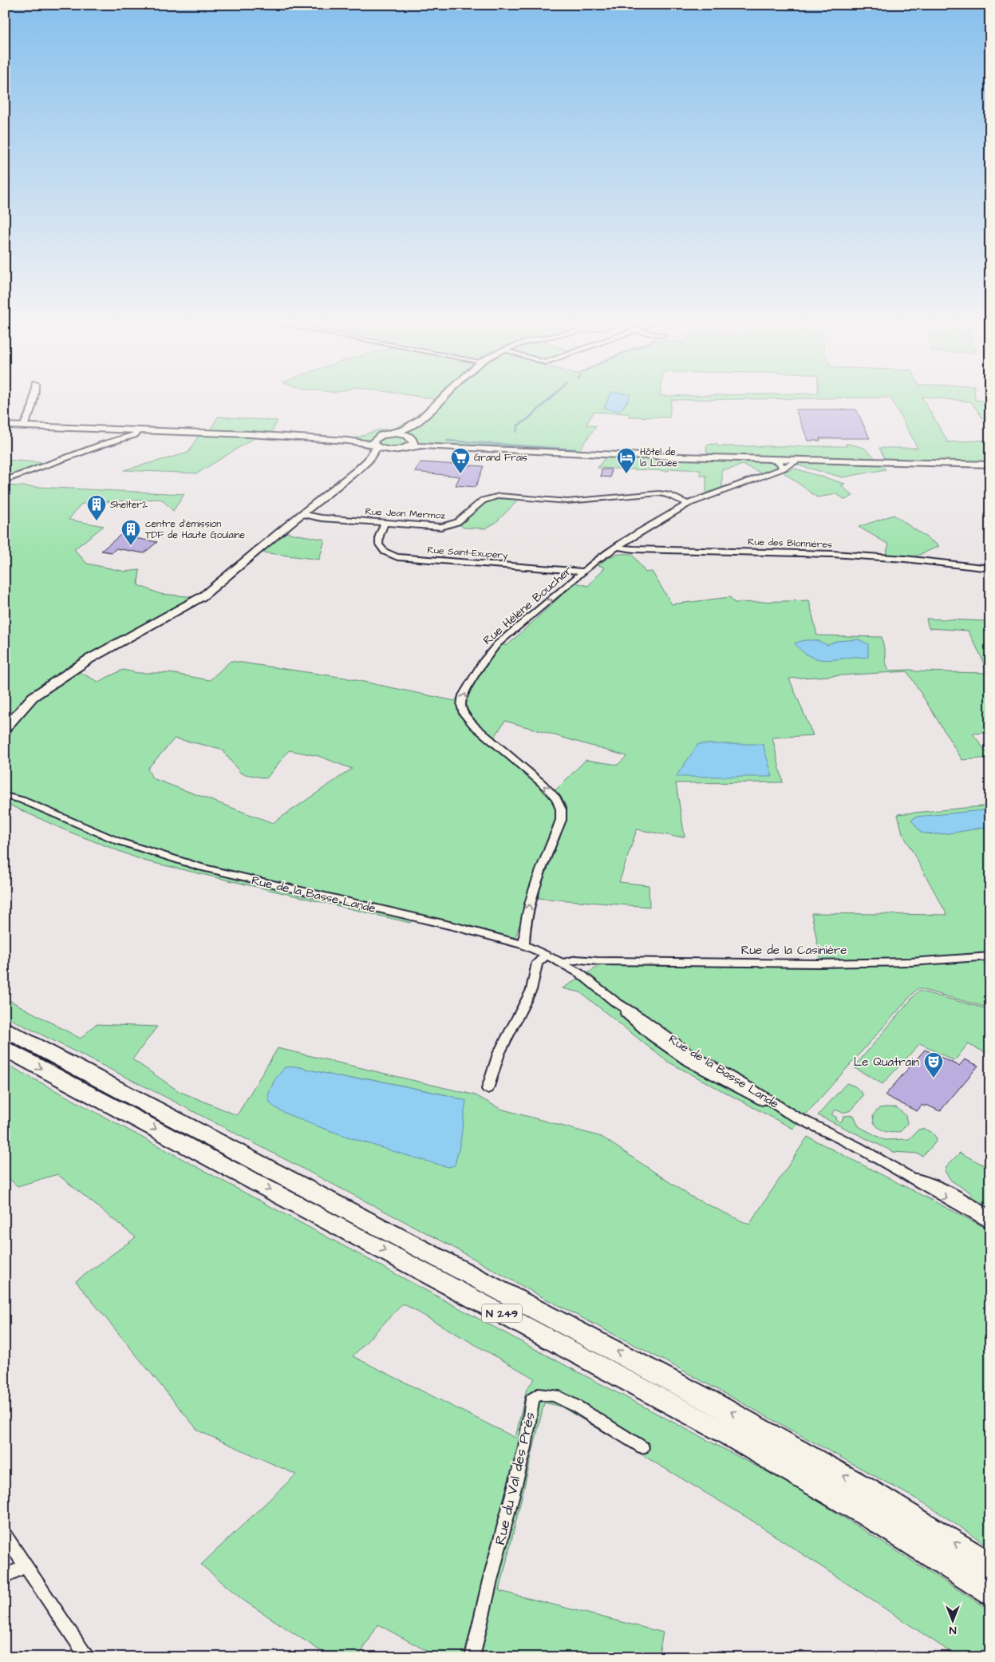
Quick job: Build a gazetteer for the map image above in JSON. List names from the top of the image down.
{
  "streets": {
    "highway": ["N 249"],
    "street": [
      "Rue Jean Mermoz",
      "Rue des Blonnières",
      "Rue Saint-Exupéry",
      "Rue Hélène Boucher",
      "Rue de la Basse Lande",
      "Rue de la Casinière",
      "Rue du Val des Prés"
    ]
  },
  "crossings": [
    ["Rue Jean Mermoz", "Rue Saint-Exupéry"],
    ["Rue Jean Mermoz", "Rue Hélène Boucher"],
    ["Rue des Blonnières", "Rue Hélène Boucher"],
    ["Rue Saint-Exupéry", "Rue Hélène Boucher"],
    ["Rue Hélène Boucher", "Rue de la Basse Lande"],
    ["Rue de la Basse Lande", "Rue de la Casinière"]
  ],
  "places": {
    "supermarket": ["Grand Frais"],
    "hotel": ["Hôtel de la Louée"],
    "building": ["Shelter2", "centre d'émission TDF de Haute Goulaine"],
    "theatre": ["Le Quatrain"]
  },
  "north": "bottom"
}
